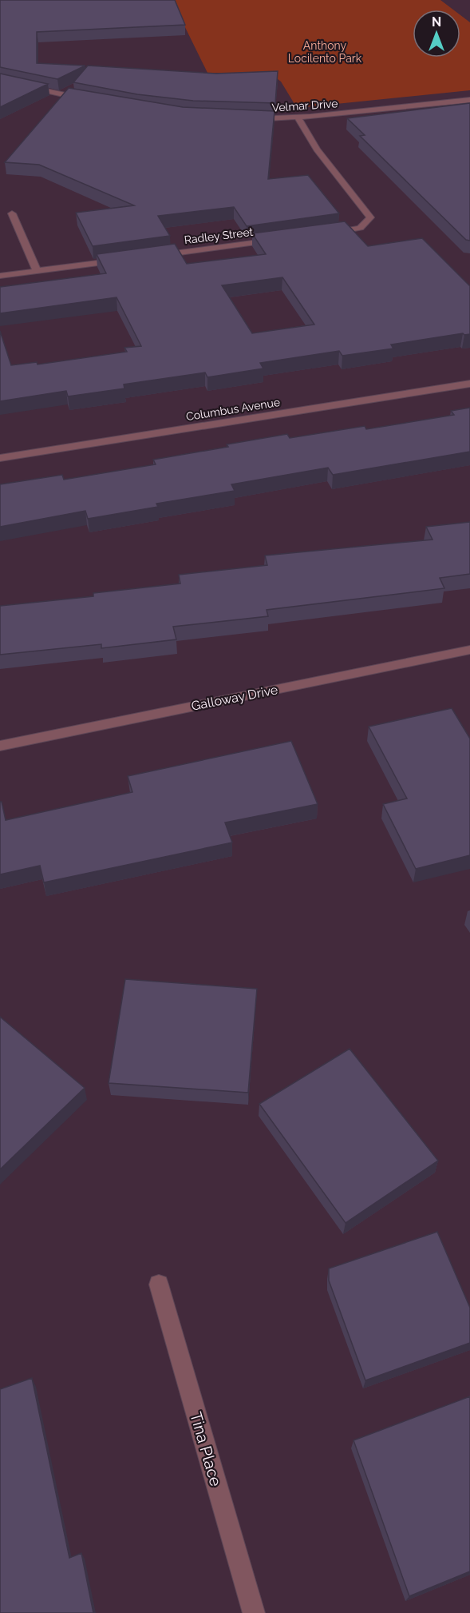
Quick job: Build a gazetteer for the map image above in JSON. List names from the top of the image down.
{
  "streets": {
    "street": [
      "Velmar Drive",
      "Radley Street",
      "Columbus Avenue",
      "Galloway Drive",
      "Tina Place"
    ]
  },
  "parks": ["Anthony Locilento Park"],
  "north": "top"
}
